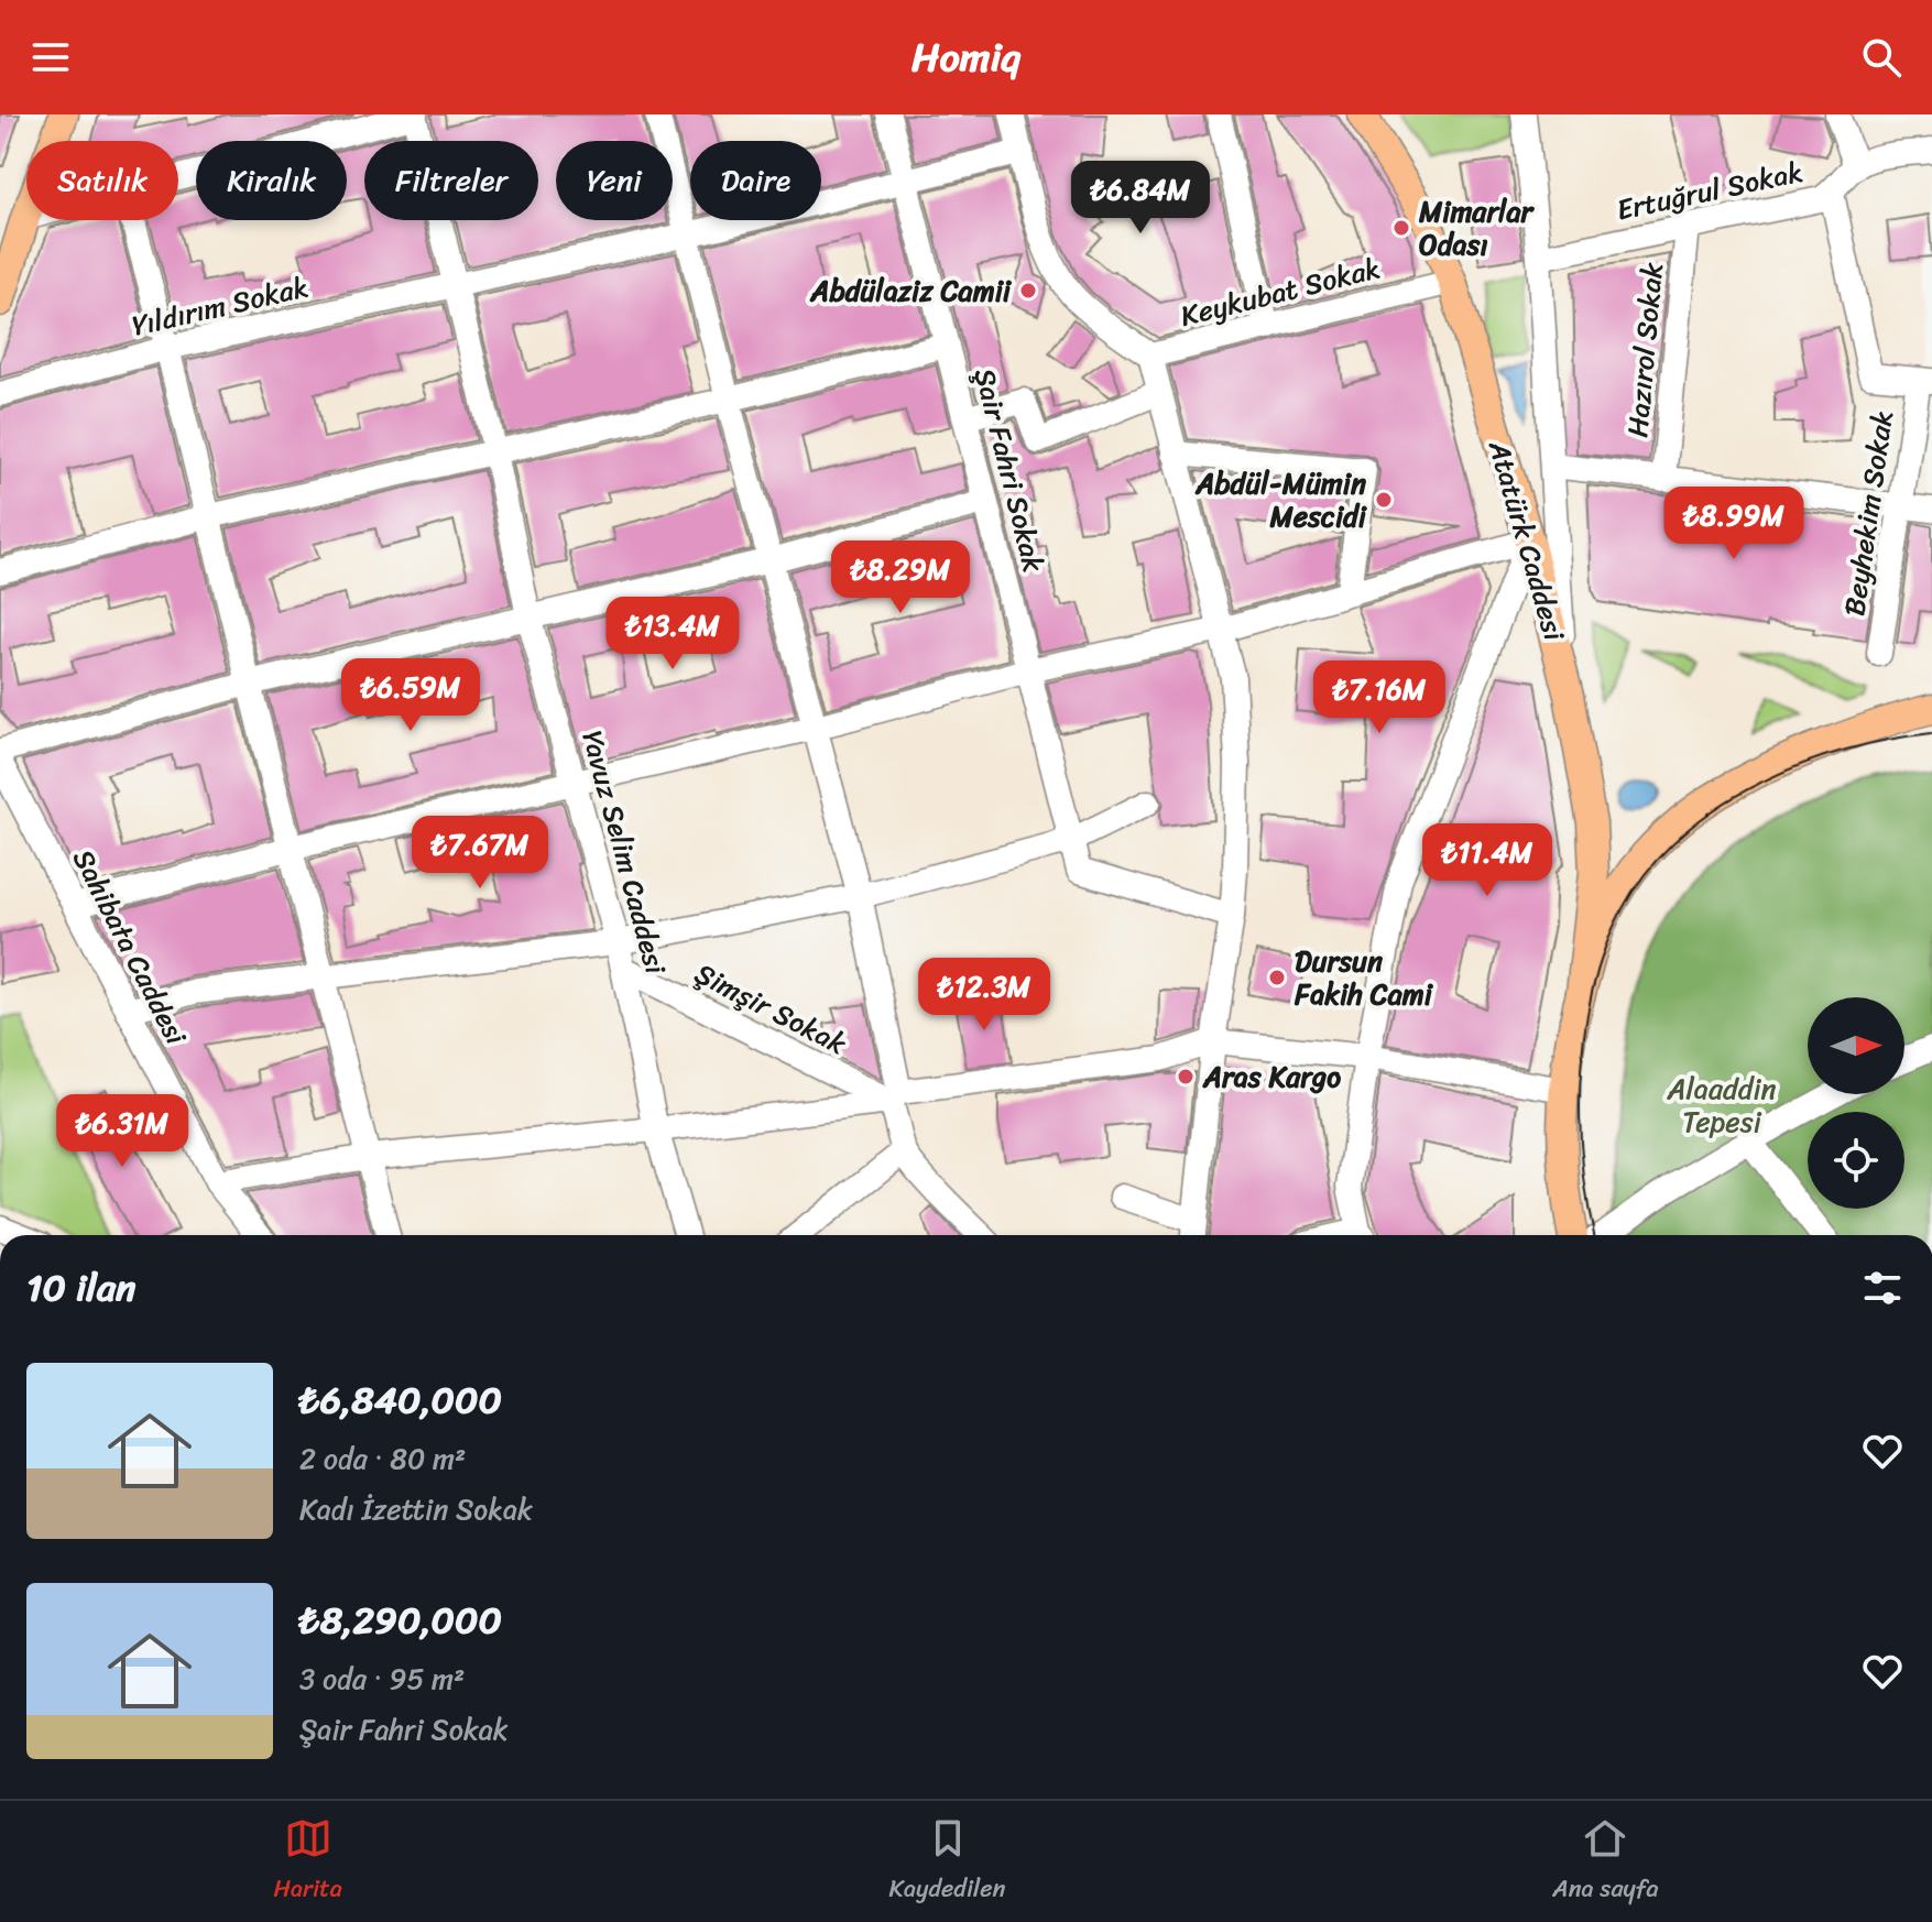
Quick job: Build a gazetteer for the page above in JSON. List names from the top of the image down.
{
  "streets": {
    "main road": ["Atatürk Caddesi"],
    "street": [
      "Ertuğrul Sokak",
      "Keykubat Sokak",
      "Yıldırım Sokak",
      "Hazırol Sokak",
      "Şair Fahri Sokak",
      "Beyhekim Sokak",
      "Yavuz Selim Caddesi",
      "Sahibata Caddesi",
      "Şimşir Sokak"
    ]
  },
  "crossings": [
    ["Ertuğrul Sokak", "Hazırol Sokak"],
    ["Keykubat Sokak", "Yıldırım Sokak"],
    ["Keykubat Sokak", "Atatürk Caddesi"],
    ["Yıldırım Sokak", "Şair Fahri Sokak"],
    ["Yıldırım Sokak", "Yavuz Selim Caddesi"],
    ["Yavuz Selim Caddesi", "Şimşir Sokak"]
  ],
  "parks": ["Alaaddin Tepesi"],
  "places": [
    "Mimarlar Odası",
    "Abdülaziz Camii",
    "Abdül-Mümin Mescidi",
    "Dursun Fakih Cami",
    "Aras Kargo"
  ],
  "north": "right",
  "page": {
    "header": "Homiq",
    "chip": [
      "Satılık",
      "Kiralık",
      "Filtreler",
      "Yeni",
      "Daire"
    ],
    "price": [
      "₺6.84M",
      "₺8.99M",
      "₺8.29M",
      "₺13.4M",
      "₺6.59M",
      "₺7.16M",
      "₺7.67M",
      "₺11.4M",
      "₺12.3M",
      "₺6.31M"
    ],
    "heading": "10 ilan",
    "list": [
      {
        "name": "₺6,840,000",
        "note": "2 oda · 80 m² · Kadı İzettin Sokak"
      },
      {
        "name": "₺8,290,000",
        "note": "3 oda · 95 m² · Şair Fahri Sokak"
      }
    ],
    "tabs": ["Harita", "Kaydedilen", "Ana sayfa"]
  }
}
